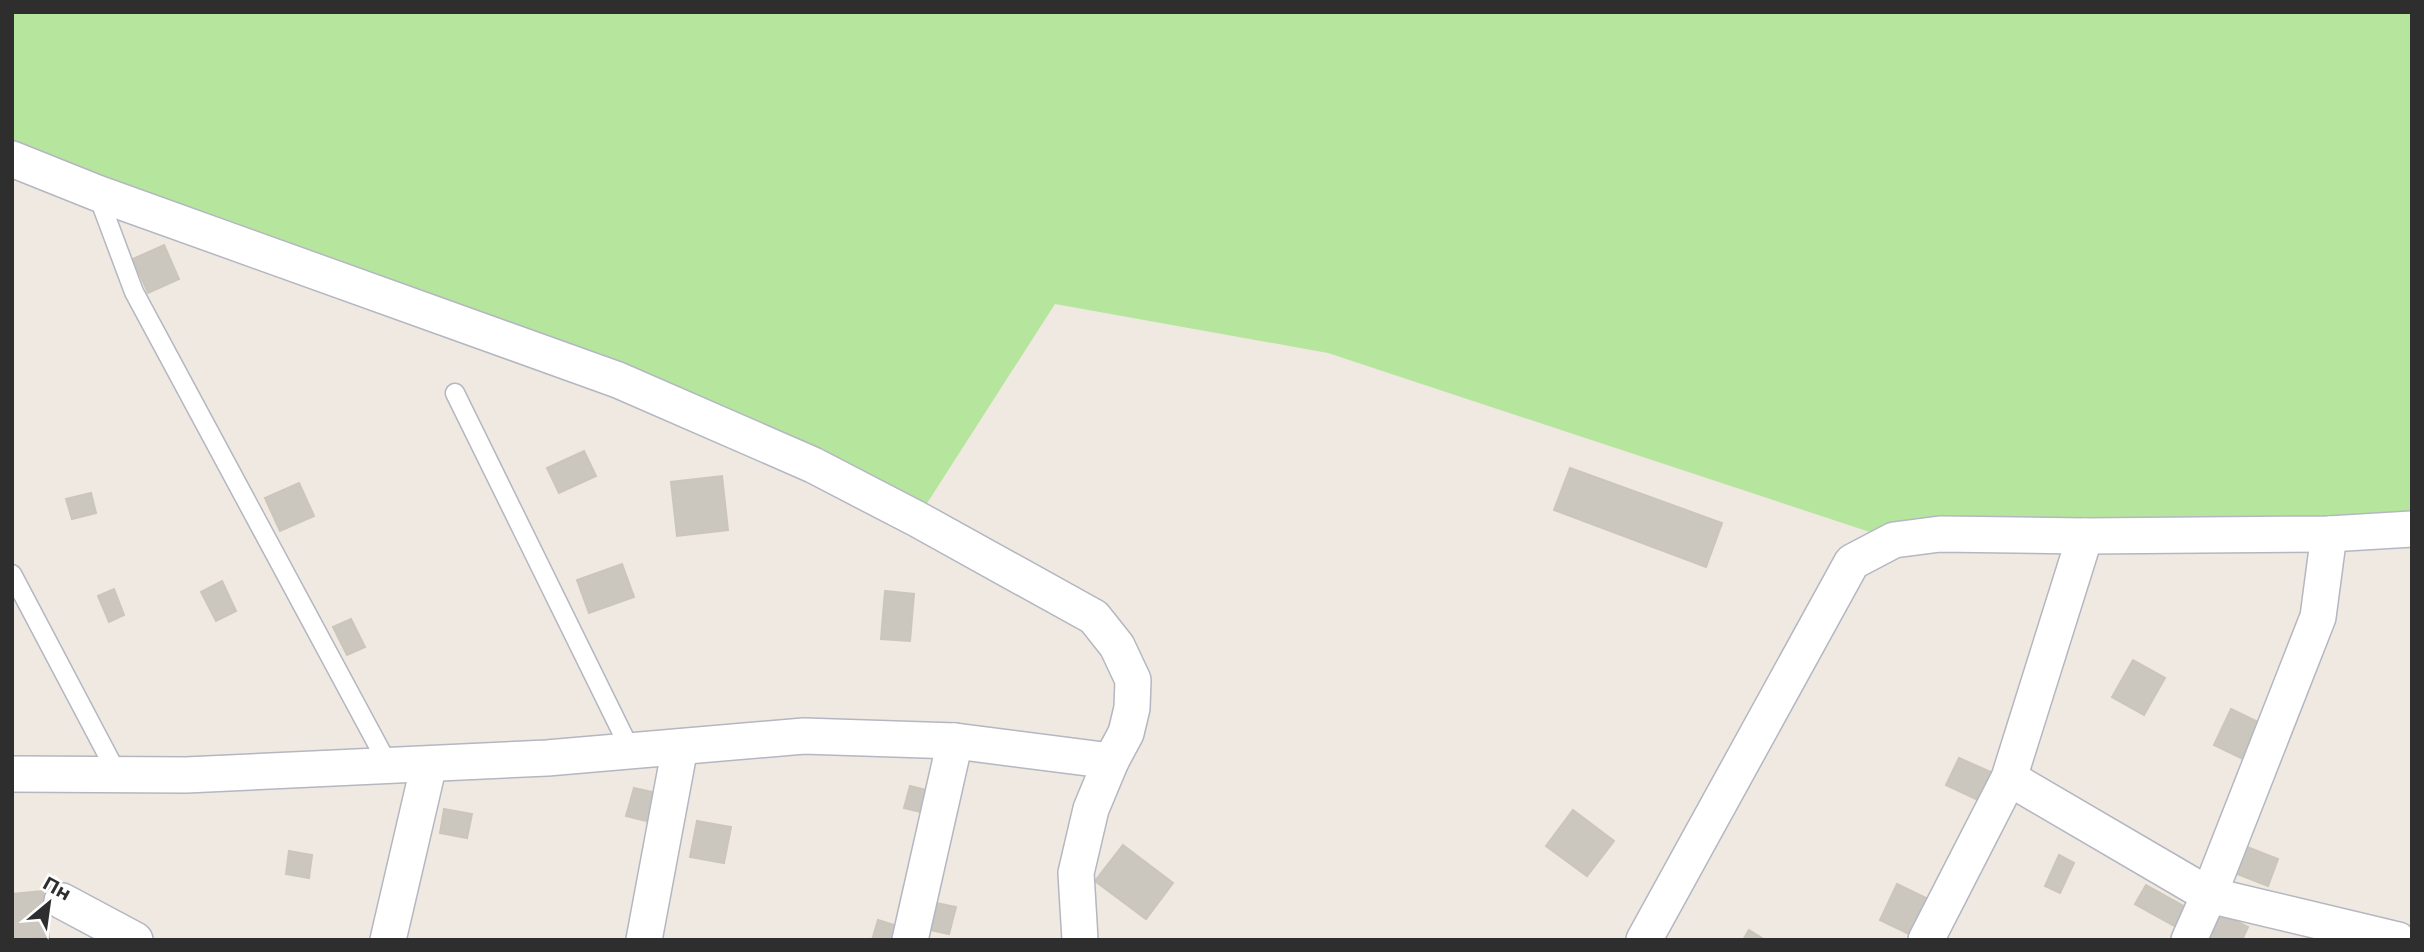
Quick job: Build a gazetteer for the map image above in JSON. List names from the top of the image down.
{
  "north": "top right"
}
